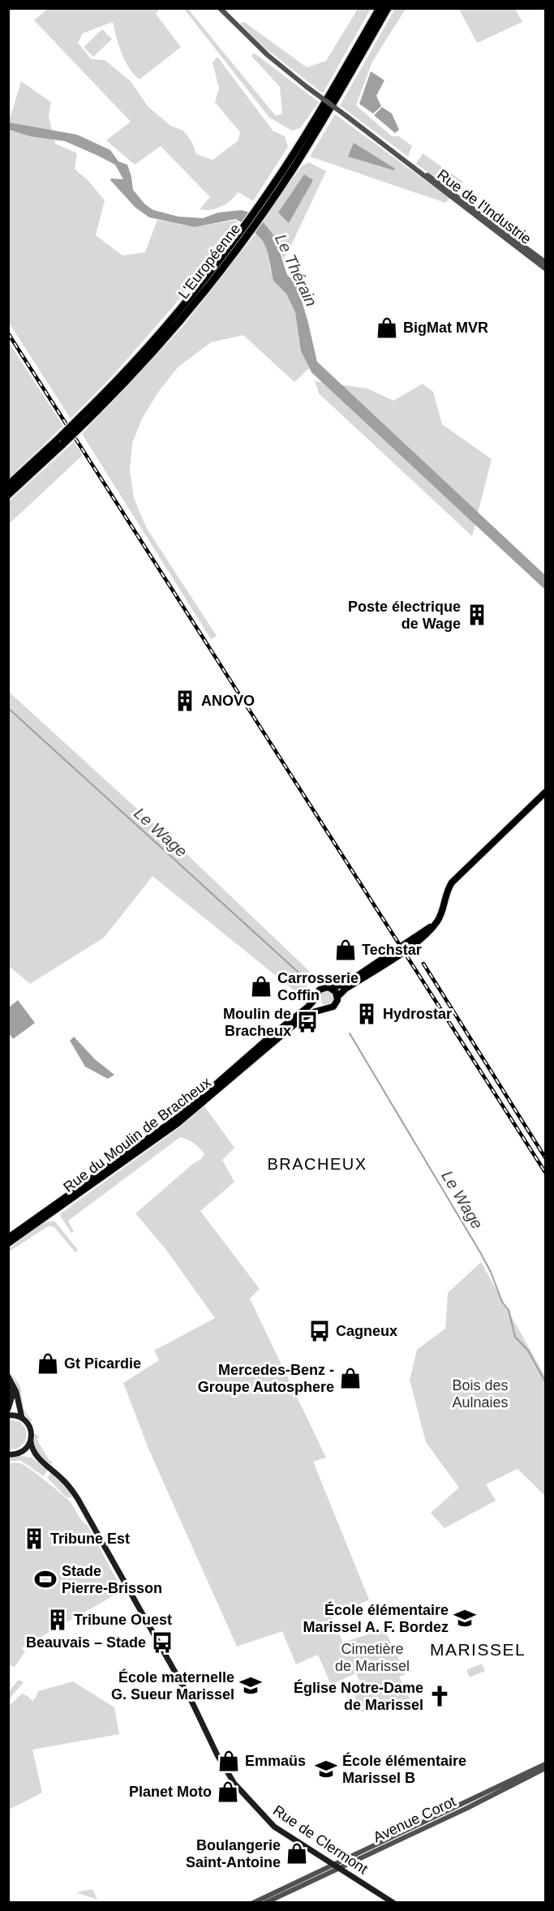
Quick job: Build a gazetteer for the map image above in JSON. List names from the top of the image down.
{
  "streets": {
    "highway": ["L'Européenne"],
    "main road": ["Rue du Moulin de Bracheux", "Rue de Clermont"],
    "street": ["Rue de l'Industrie", "Avenue Corot"]
  },
  "crossings": [
    ["Avenue Corot", "Rue de Clermont"]
  ],
  "districts": ["BRACHEUX", "MARISSEL"],
  "water": ["Le Thérain", "Le Wage"],
  "parks": ["Bois des Aulnaies", "Cimetière de Marissel"],
  "places": {
    "shop": [
      "BigMat MVR",
      "Techstar",
      "Carrosserie Coffin",
      "Gt Picardie",
      "Mercedes-Benz - Groupe Autosphere",
      "Emmaüs",
      "Planet Moto",
      "Boulangerie Saint-Antoine"
    ],
    "building": [
      "Poste électrique de Wage",
      "ANOVO",
      "Hydrostar",
      "Tribune Est",
      "Tribune Ouest"
    ],
    "bus stop": ["Moulin de Bracheux", "Cagneux", "Beauvais – Stade"],
    "sports": ["Stade Pierre-Brisson"],
    "school or university": ["École élémentaire Marissel A. F. Bordez", "École maternelle G. Sueur Marissel", "École élémentaire Marissel B"],
    "church": ["Église Notre-Dame de Marissel"]
  }
}
